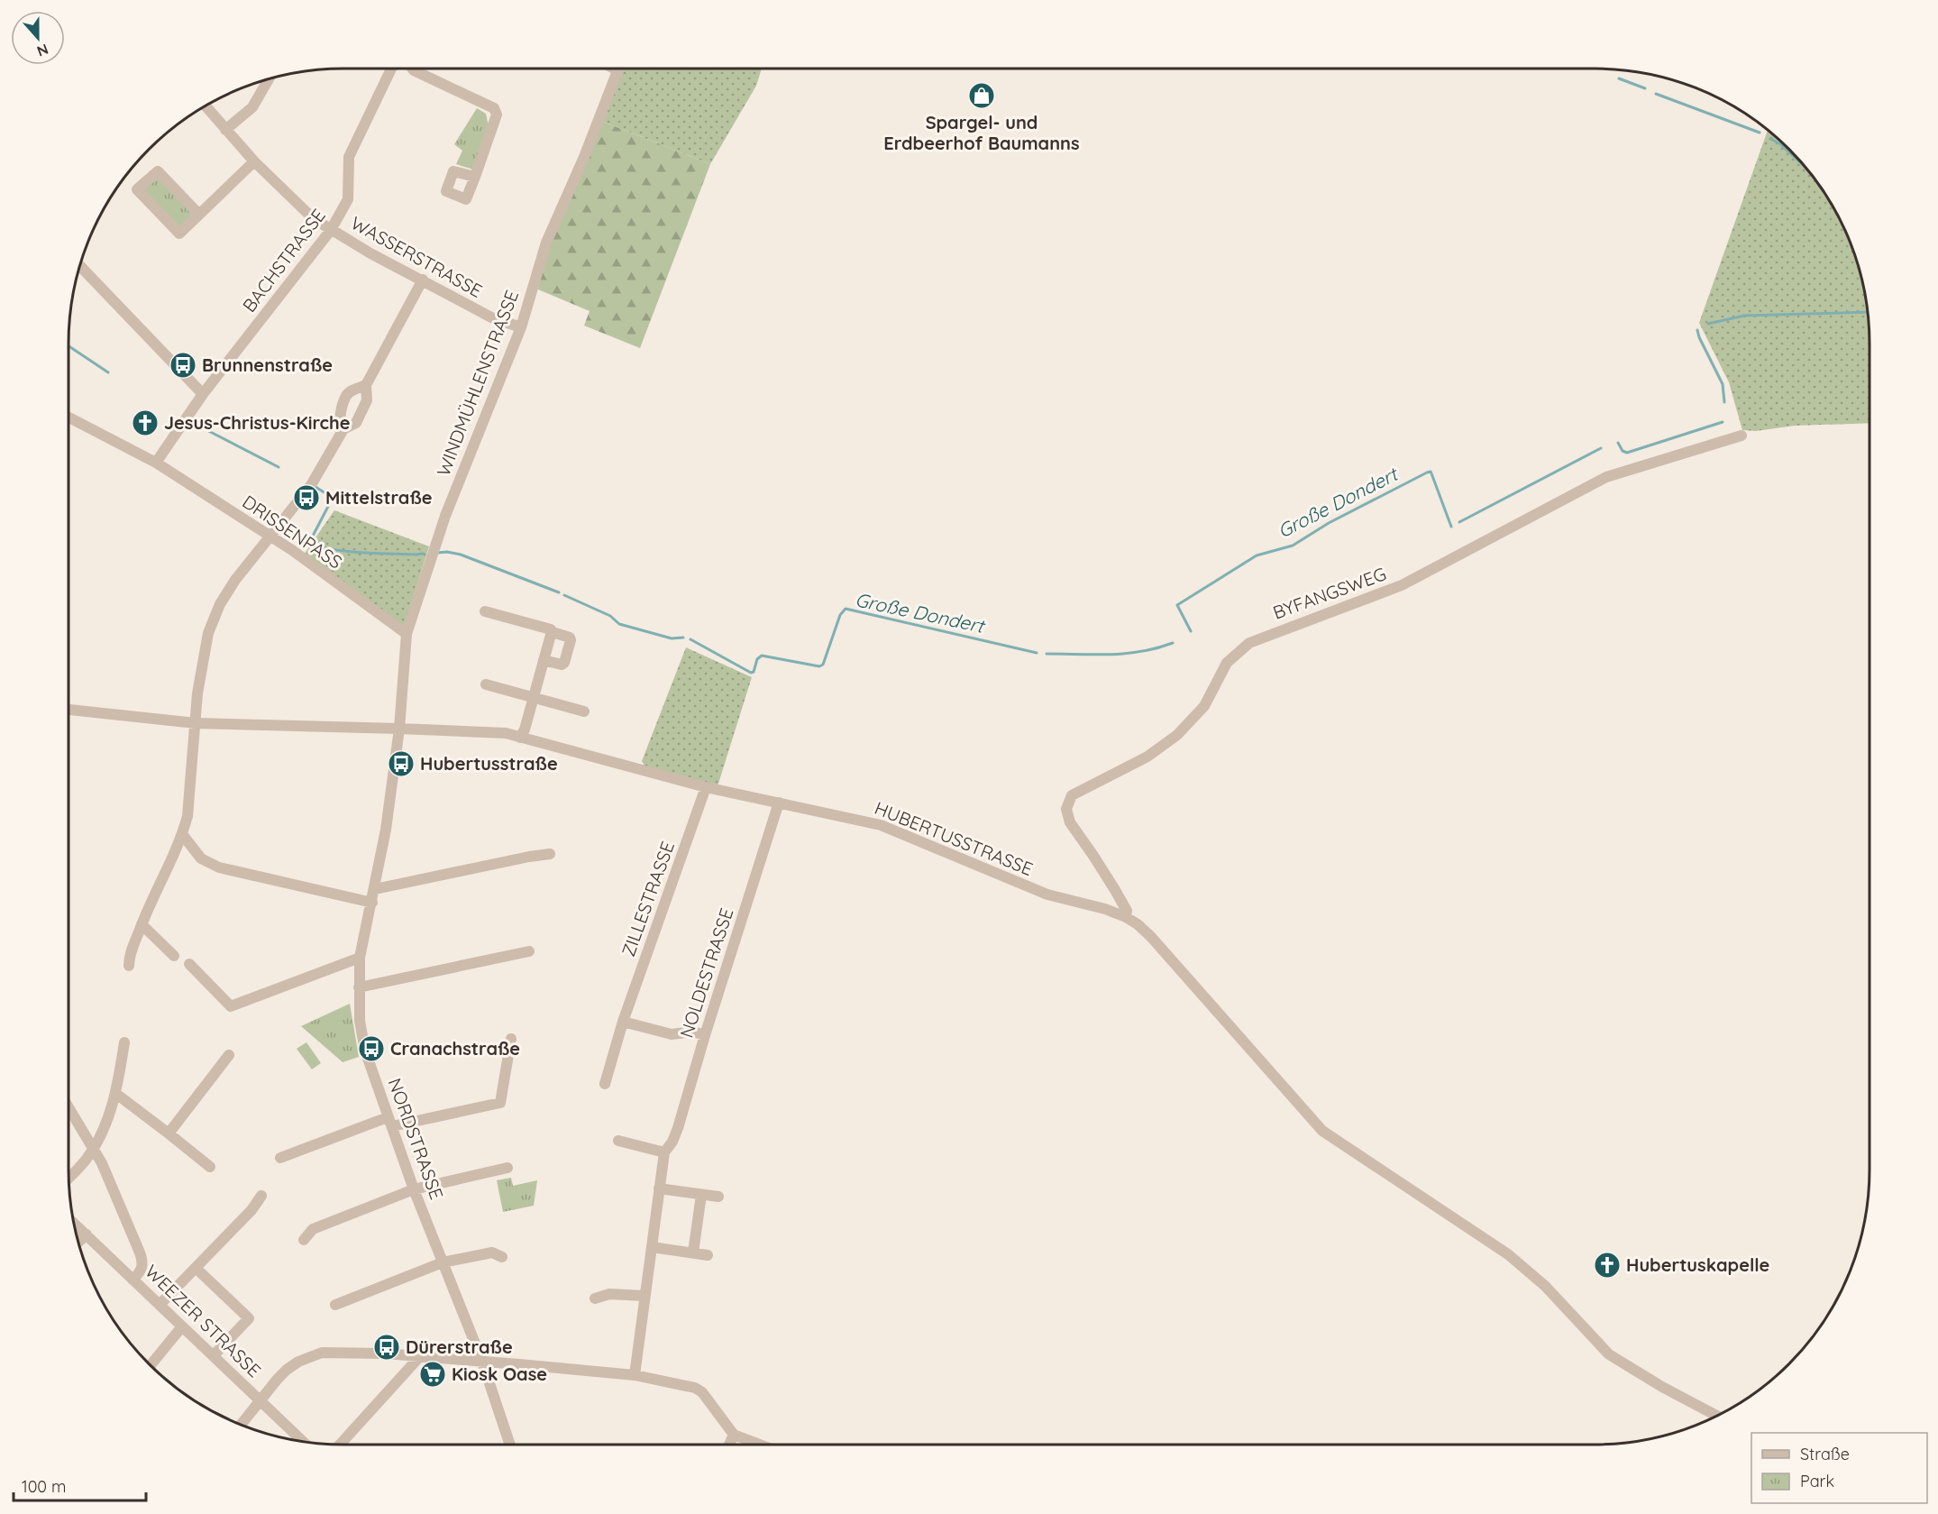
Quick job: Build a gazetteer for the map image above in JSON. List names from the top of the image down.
{
  "streets": {
    "street": [
      "WASSERSTRASSE",
      "BACHSTRASSE",
      "WINDMÜHLENSTRASSE",
      "DRISSENPASS",
      "BYFANGSWEG",
      "HUBERTUSSTRASSE",
      "ZILLESTRASSE",
      "NOLDESTRASSE",
      "NORDSTRASSE",
      "WEEZER STRASSE"
    ]
  },
  "crossings": [
    ["WASSERSTRASSE", "BACHSTRASSE"],
    ["WASSERSTRASSE", "WINDMÜHLENSTRASSE"],
    ["BACHSTRASSE", "DRISSENPASS"],
    ["WINDMÜHLENSTRASSE", "DRISSENPASS"],
    ["WINDMÜHLENSTRASSE", "HUBERTUSSTRASSE"],
    ["WINDMÜHLENSTRASSE", "NORDSTRASSE"],
    ["BYFANGSWEG", "HUBERTUSSTRASSE"],
    ["HUBERTUSSTRASSE", "ZILLESTRASSE"],
    ["HUBERTUSSTRASSE", "NOLDESTRASSE"],
    ["HUBERTUSSTRASSE", "NORDSTRASSE"]
  ],
  "water": ["Große Dondert"],
  "places": {
    "shop": ["Spargel- und Erdbeerhof Baumanns"],
    "bus stop": [
      "Brunnenstraße",
      "Mittelstraße",
      "Hubertusstraße",
      "Cranachstraße",
      "Dürerstraße"
    ],
    "church": ["Jesus-Christus-Kirche", "Hubertuskapelle"],
    "supermarket": ["Kiosk Oase"]
  },
  "legend": ["Straße", "Park"],
  "scale_bar": "100 m",
  "north": "bottom"
}
